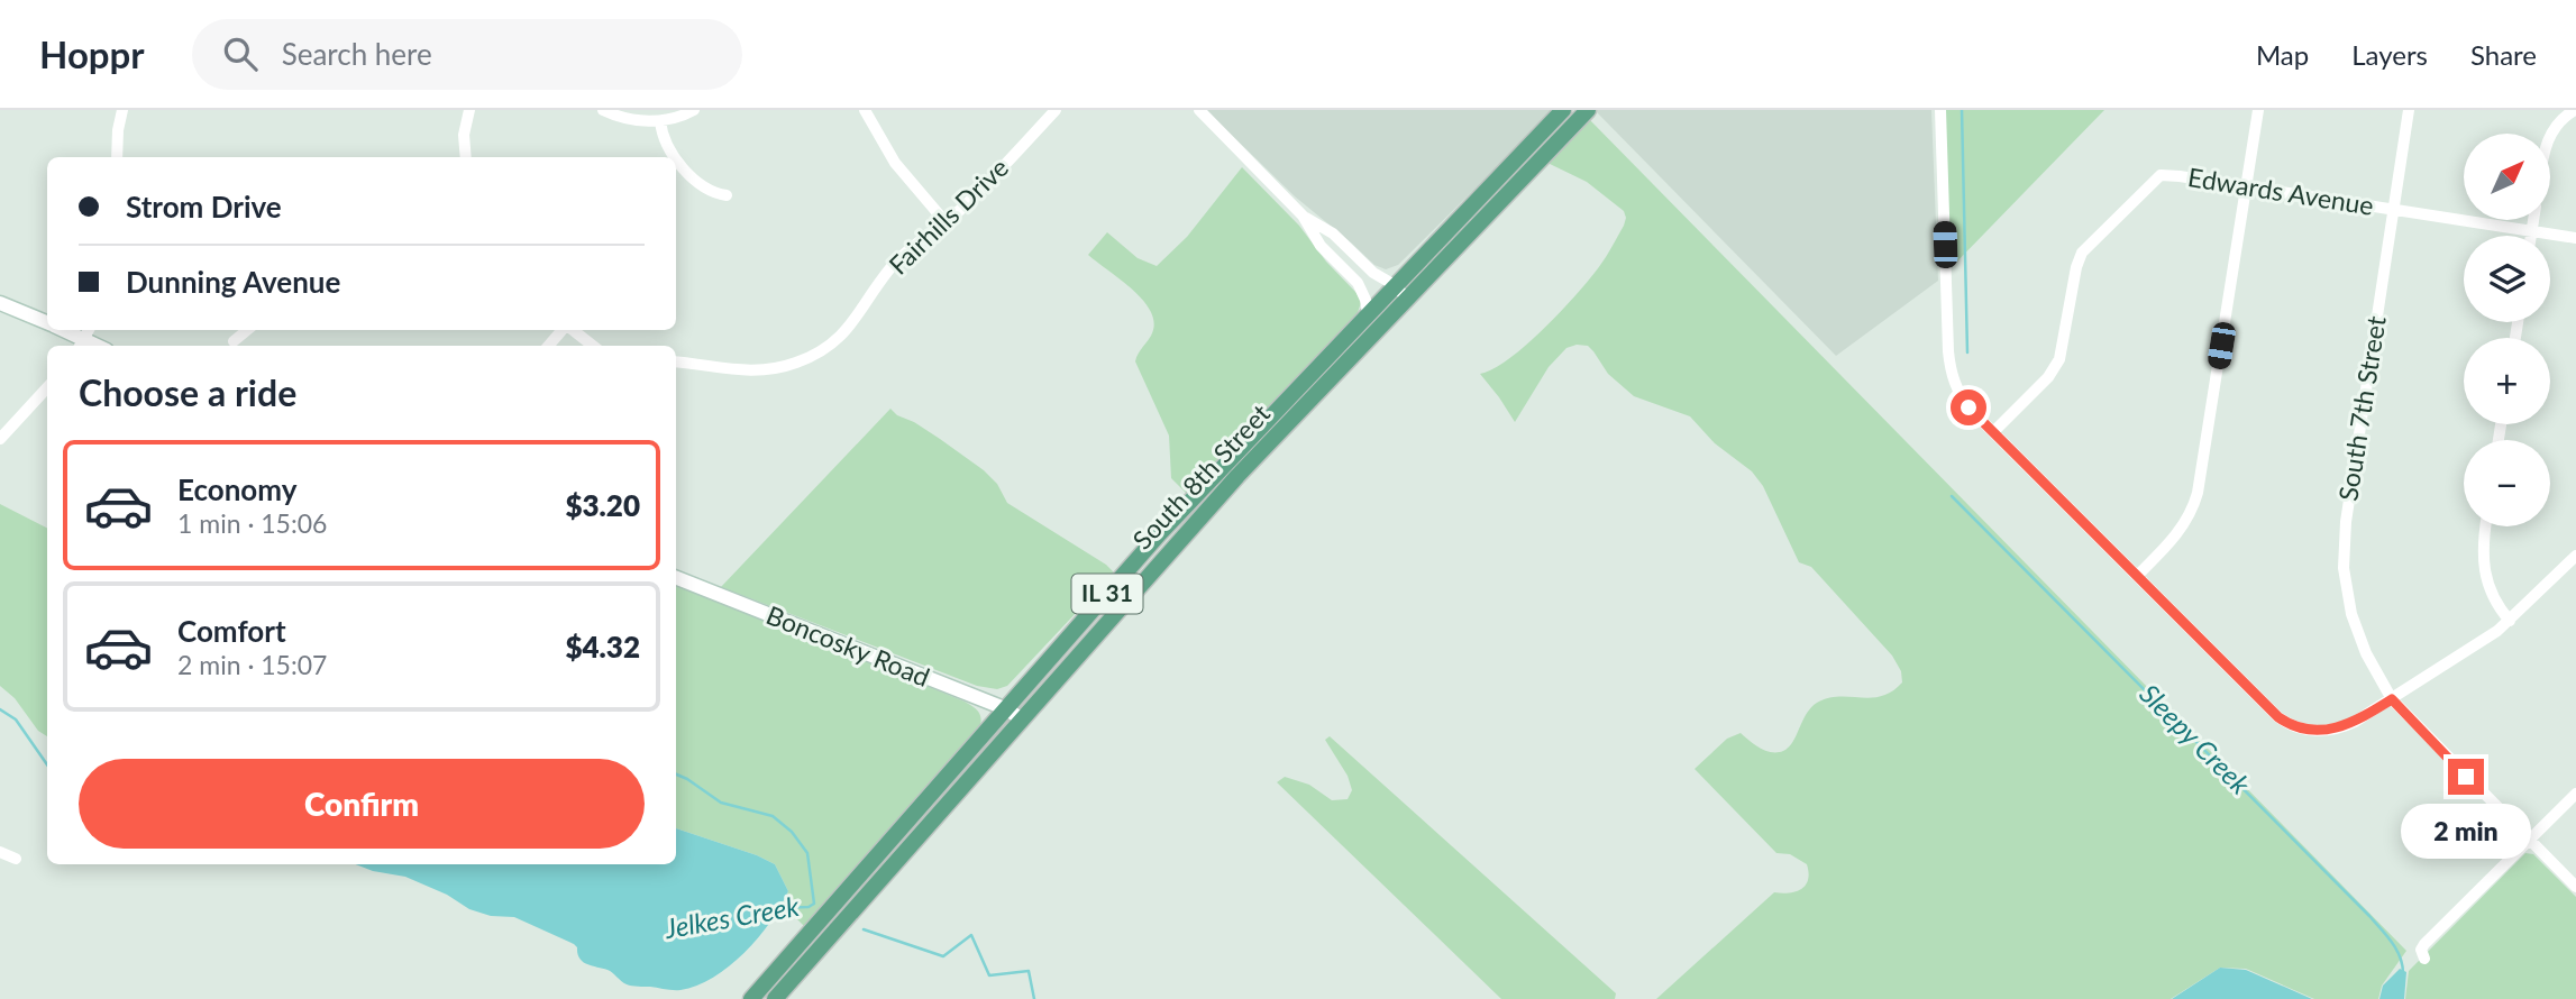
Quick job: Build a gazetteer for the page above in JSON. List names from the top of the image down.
{
  "streets": {
    "main road": ["South 8th Street", "IL 31"],
    "street": [
      "Edwards Avenue",
      "Fairhills Drive",
      "South 7th Street",
      "Boncosky Road"
    ]
  },
  "crossings": [
    ["Edwards Avenue", "South 7th Street"],
    ["South 8th Street", "Boncosky Road"]
  ],
  "water": ["Sleepy Creek", "Jelkes Creek"],
  "north": "top right",
  "page": {
    "header": "Hoppr",
    "search": "Search here",
    "nav": ["Map", "Layers", "Share"],
    "map_buttons": ["+", "−"],
    "banner": ["Strom Drive", "Dunning Avenue"],
    "heading": "Choose a ride",
    "list": [
      {
        "name": "Economy",
        "note": "1 min · 15:06",
        "value": "$3.20"
      },
      {
        "name": "Comfort",
        "note": "2 min · 15:07",
        "value": "$4.32"
      }
    ],
    "buttons": "Confirm",
    "bubble": "2 min"
  }
}
